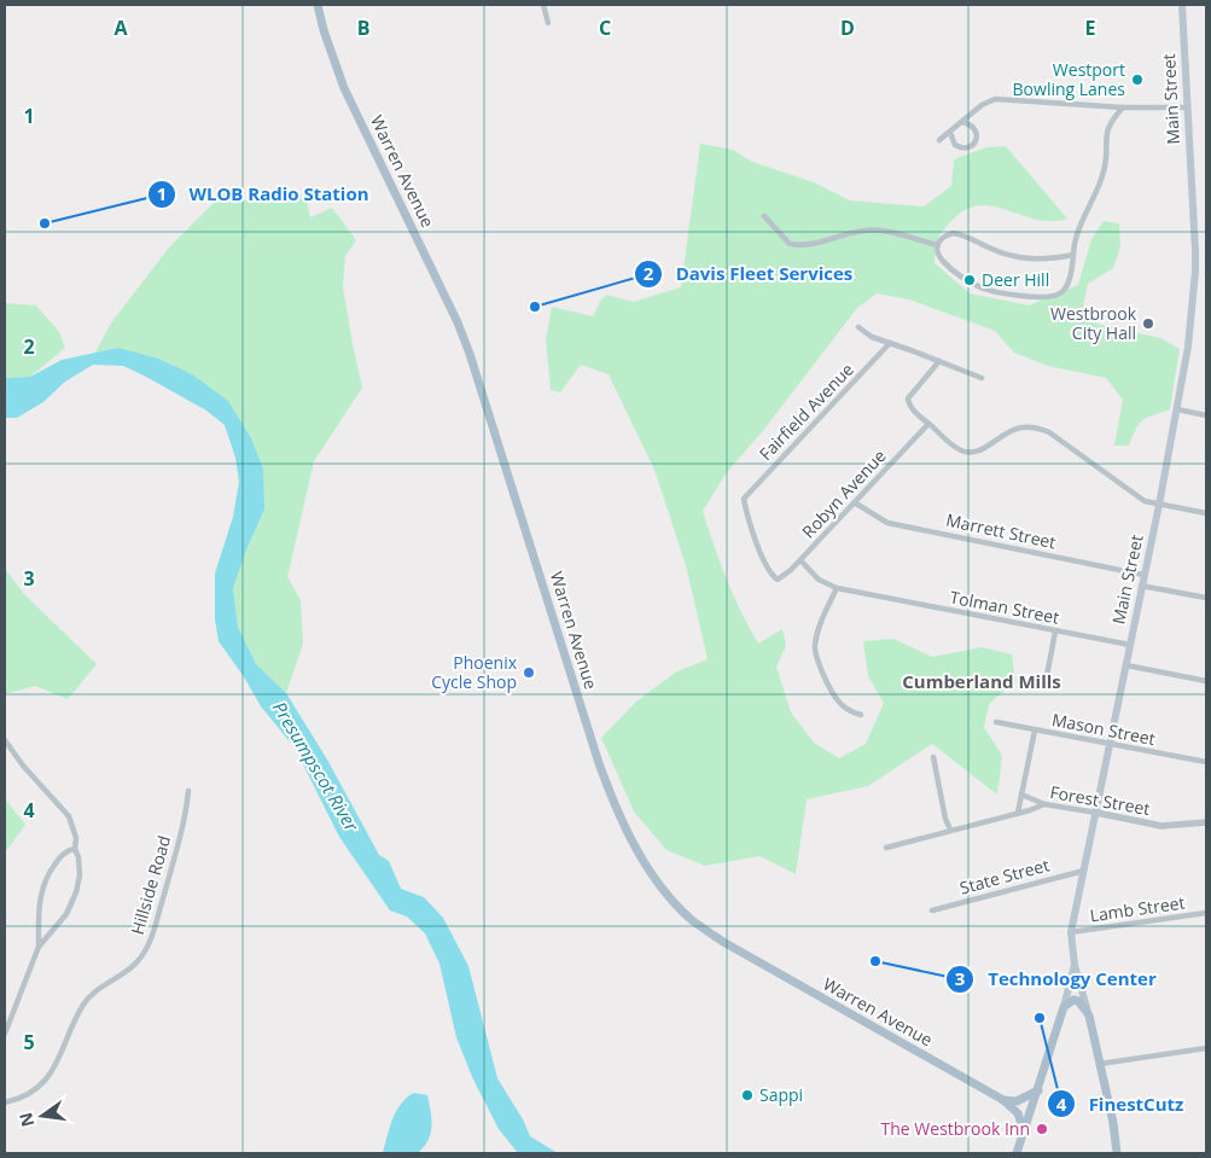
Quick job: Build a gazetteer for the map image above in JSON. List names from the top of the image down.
{
  "streets": {
    "main road": ["Main Street", "Warren Avenue"],
    "street": [
      "Fairfield Avenue",
      "Robyn Avenue",
      "Marrett Street",
      "Tolman Street",
      "Mason Street",
      "Forest Street",
      "State Street",
      "Hillside Road",
      "Lamb Street"
    ]
  },
  "crossings": [
    ["Main Street", "Marrett Street"],
    ["Main Street", "Tolman Street"],
    ["Main Street", "Mason Street"],
    ["Main Street", "Forest Street"],
    ["Main Street", "State Street"],
    ["Main Street", "Lamb Street"],
    ["Fairfield Avenue", "Robyn Avenue"],
    ["Robyn Avenue", "Marrett Street"],
    ["Robyn Avenue", "Tolman Street"]
  ],
  "districts": ["Cumberland Mills"],
  "water": ["Presumpscot River"],
  "places": [
    "Westport Bowling Lanes",
    "WLOB Radio Station",
    "Deer Hill",
    "Davis Fleet Services",
    "Westbrook City Hall",
    "Phoenix Cycle Shop",
    "Technology Center",
    "FinestCutz",
    "Sappi",
    "The Westbrook Inn"
  ],
  "north": "left",
  "grid": {
    "columns": [
      "A",
      "B",
      "C",
      "D",
      "E"
    ],
    "rows": [
      "1",
      "2",
      "3",
      "4",
      "5"
    ]
  }
}
